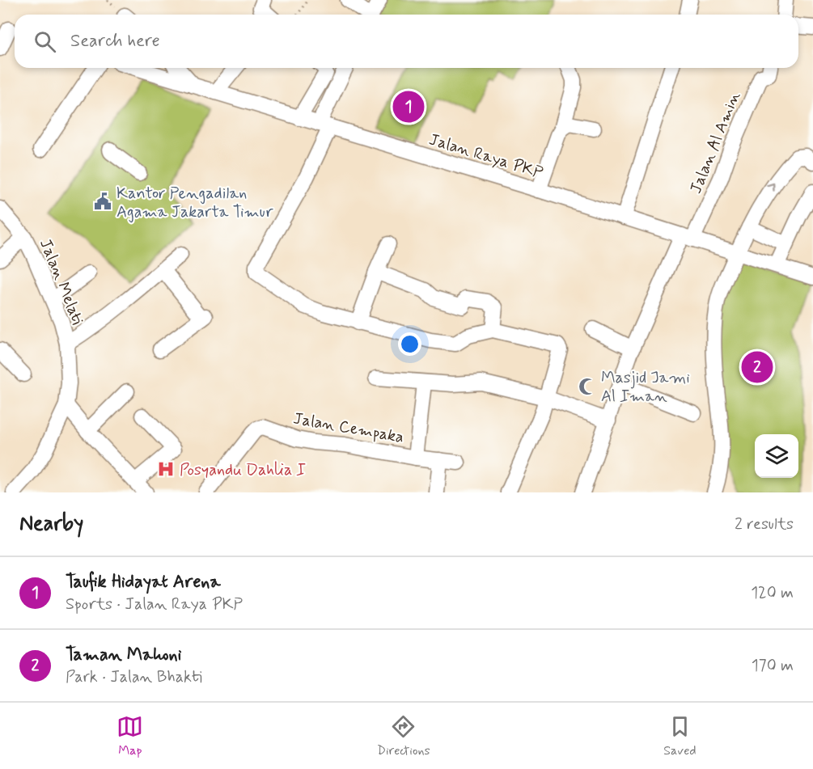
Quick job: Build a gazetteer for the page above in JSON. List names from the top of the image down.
{
  "streets": {
    "street": [
      "Jalan Al Amin",
      "Jalan Raya PKP",
      "Jalan Melati",
      "Jalan Cempaka"
    ]
  },
  "crossings": [
    ["Jalan Al Amin", "Jalan Raya PKP"]
  ],
  "places": {
    "public building": ["Kantor Pengadilan Agama Jakarta Timur"],
    "mosque": ["Masjid Jami Al Iman"],
    "hospital": ["Posyandu Dahlia I"]
  },
  "page": {
    "search": "Search here",
    "pins": ["1", "2"],
    "heading": ["Nearby", "2 results"],
    "list": [
      {
        "mark": "1",
        "name": "Taufik Hidayat Arena",
        "note": "Sports · Jalan Raya PKP",
        "value": "120 m"
      },
      {
        "mark": "2",
        "name": "Taman Mahoni",
        "note": "Park · Jalan Bhakti",
        "value": "170 m"
      }
    ],
    "nav": ["Map", "Directions", "Saved"]
  }
}
